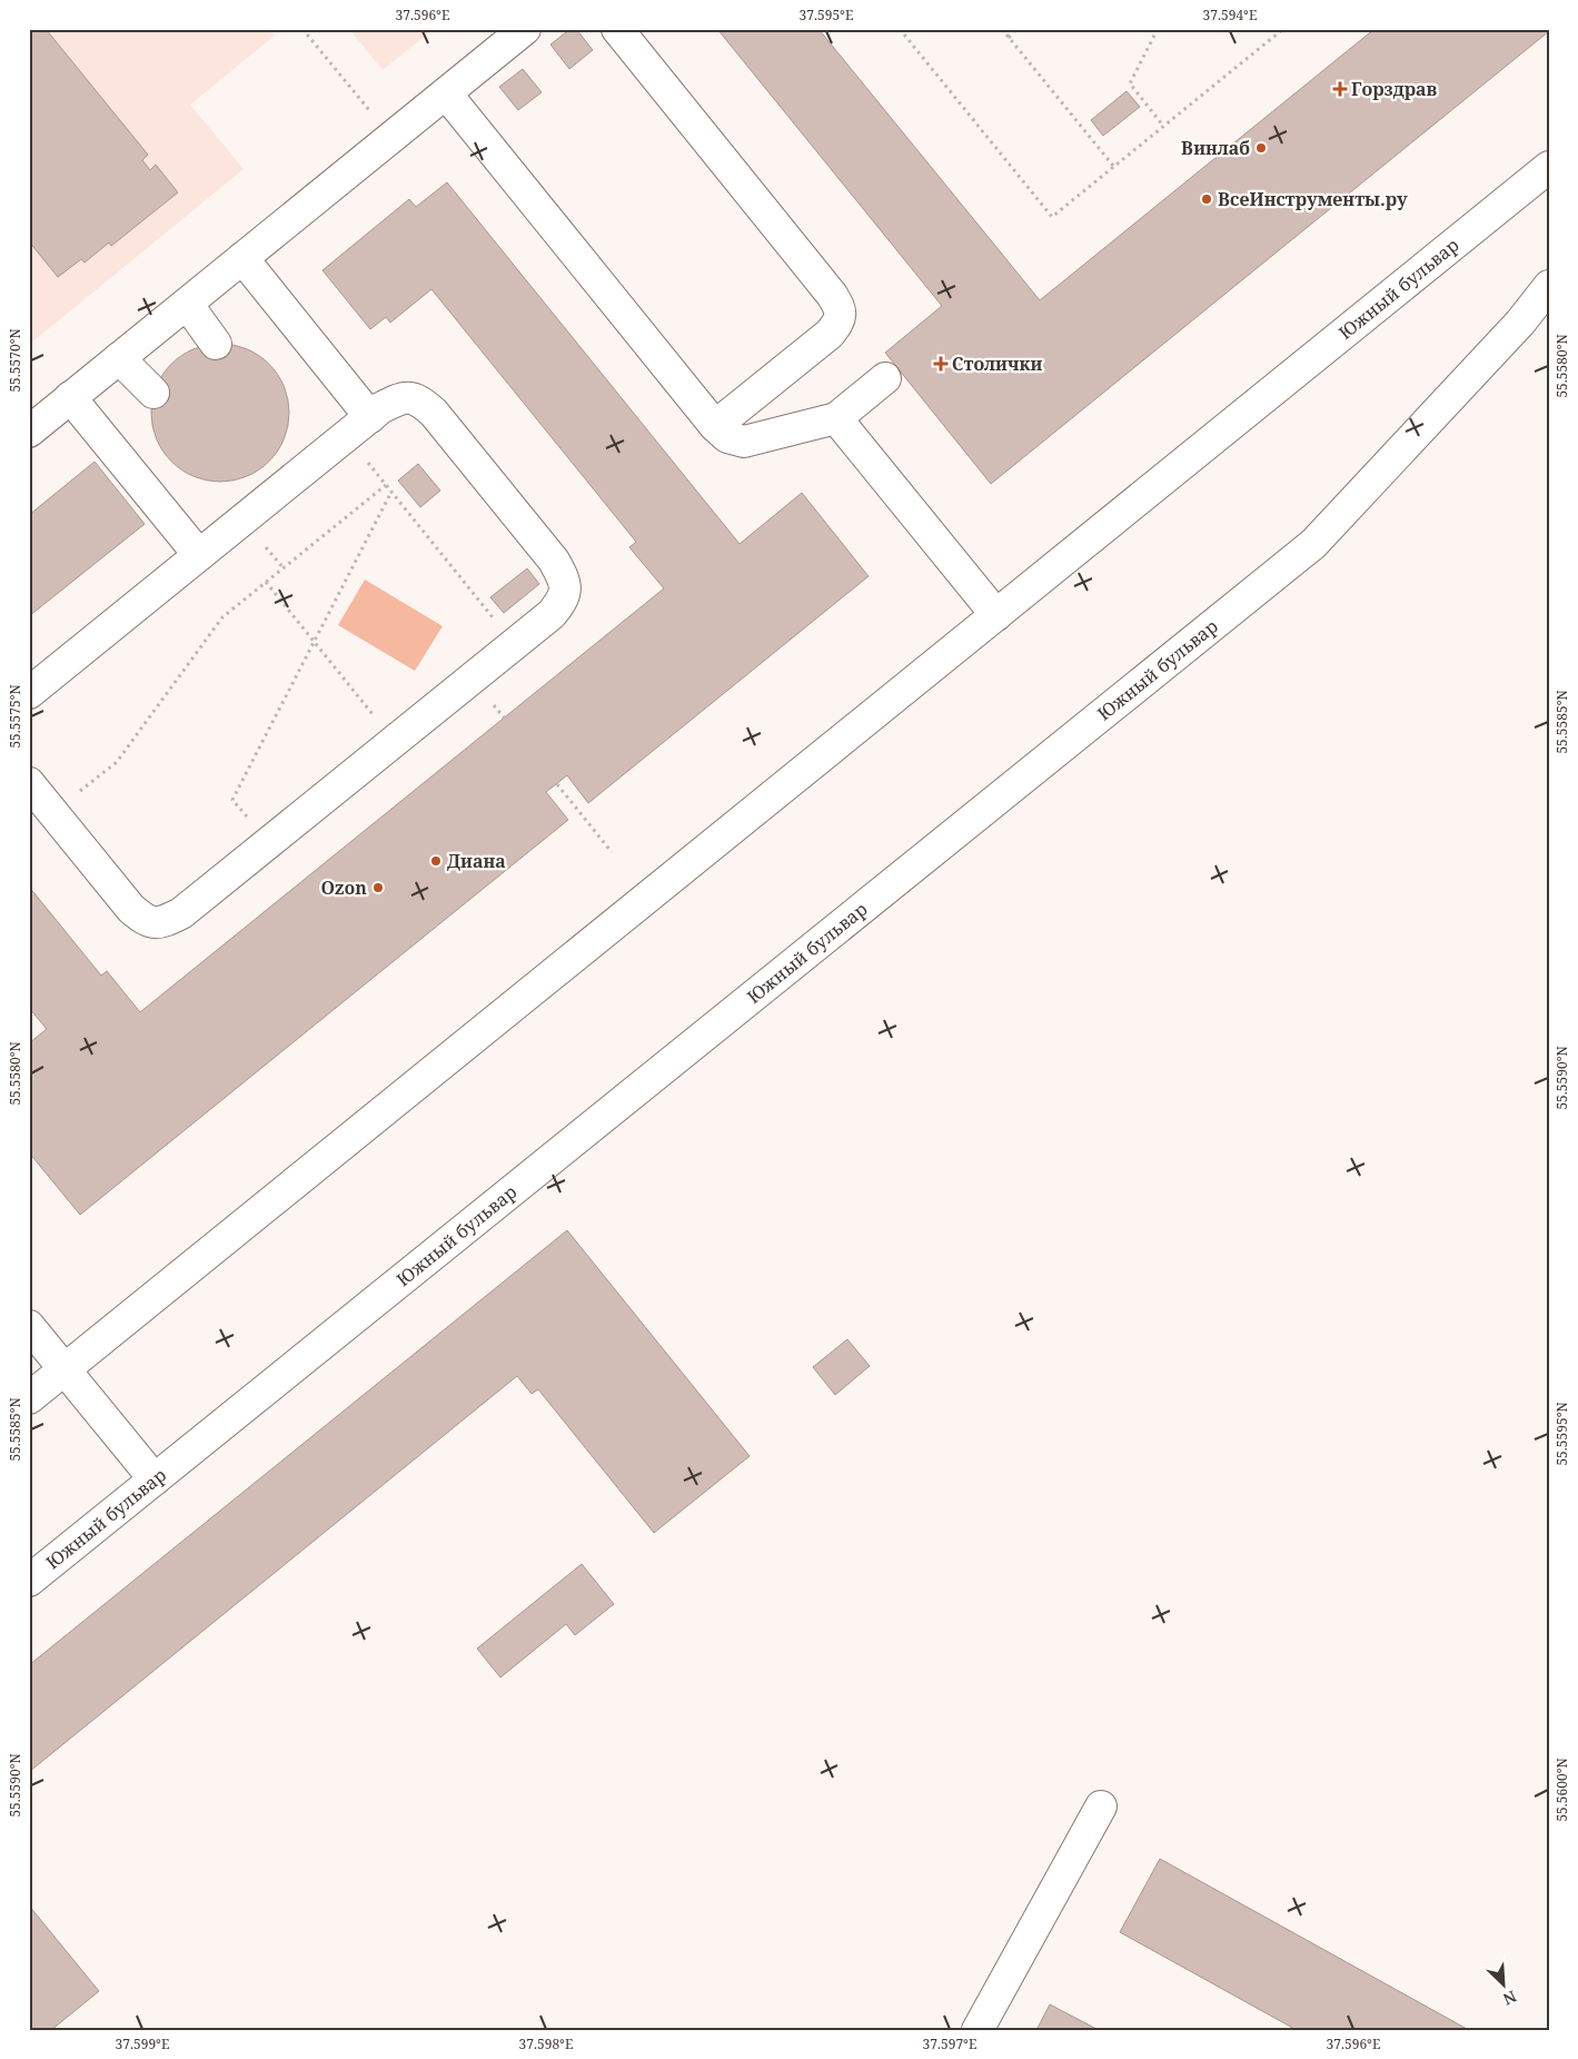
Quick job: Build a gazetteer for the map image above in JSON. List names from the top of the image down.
{
  "streets": {
    "street": ["Южный бульвар"]
  },
  "places": {
    "health": ["Горздрав", "Столички"],
    "other": [
      "Винлаб",
      "ВсеИнструменты.ру",
      "Диана",
      "Ozon"
    ]
  },
  "north": "bottom right",
  "coordinates": [
    "37.596°E",
    "37.595°E",
    "37.594°E",
    "55.5570°N",
    "55.5580°N",
    "55.5575°N",
    "55.5585°N",
    "55.5590°N",
    "55.5595°N",
    "55.5600°N",
    "37.599°E",
    "37.598°E",
    "37.597°E"
  ]
}
